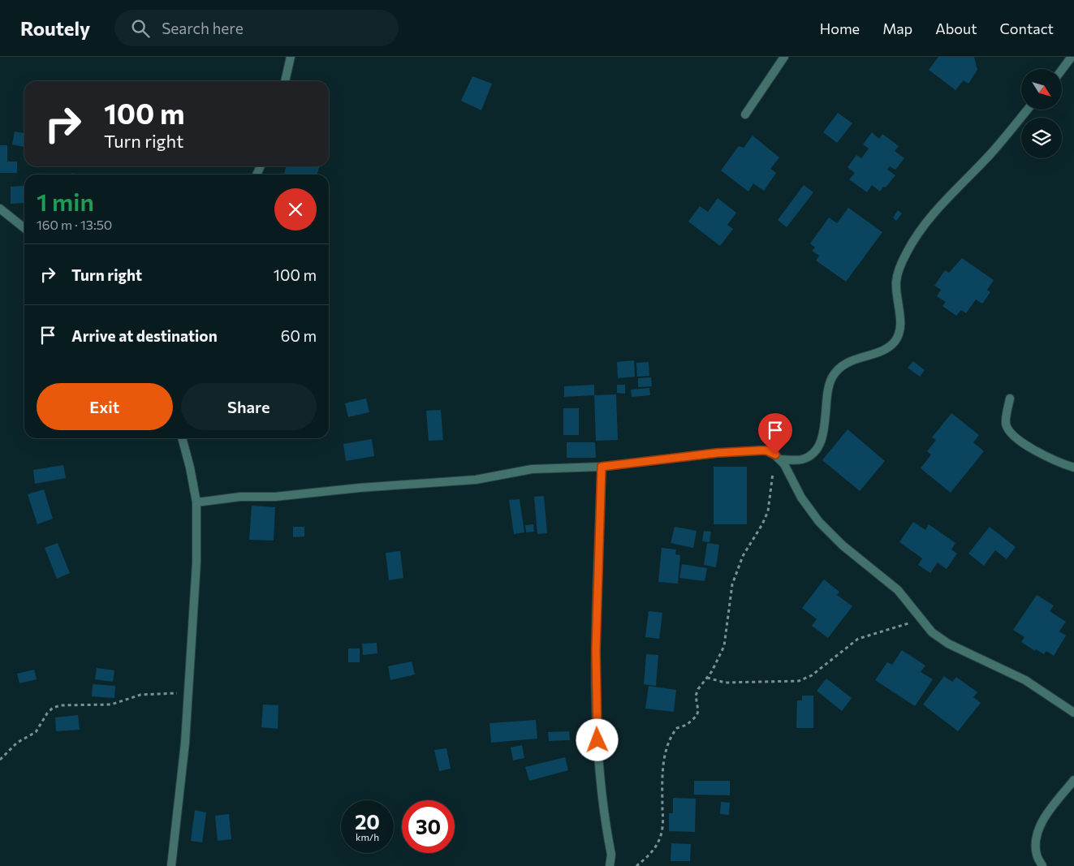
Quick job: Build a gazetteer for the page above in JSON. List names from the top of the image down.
{
  "north": "bottom right",
  "page": {
    "header": "Routely",
    "search": "Search here",
    "nav": [
      "Home",
      "Map",
      "About",
      "Contact"
    ],
    "turn": ["100 m", "Turn right"],
    "heading": ["1 min", "160 m · 13:50"],
    "list": [
      {
        "name": "Turn right",
        "value": "100 m"
      },
      {
        "name": "Arrive at destination",
        "value": "60 m"
      }
    ],
    "buttons": ["Exit", "Share"],
    "speed": "20 km/h",
    "limit": "30"
  }
}
